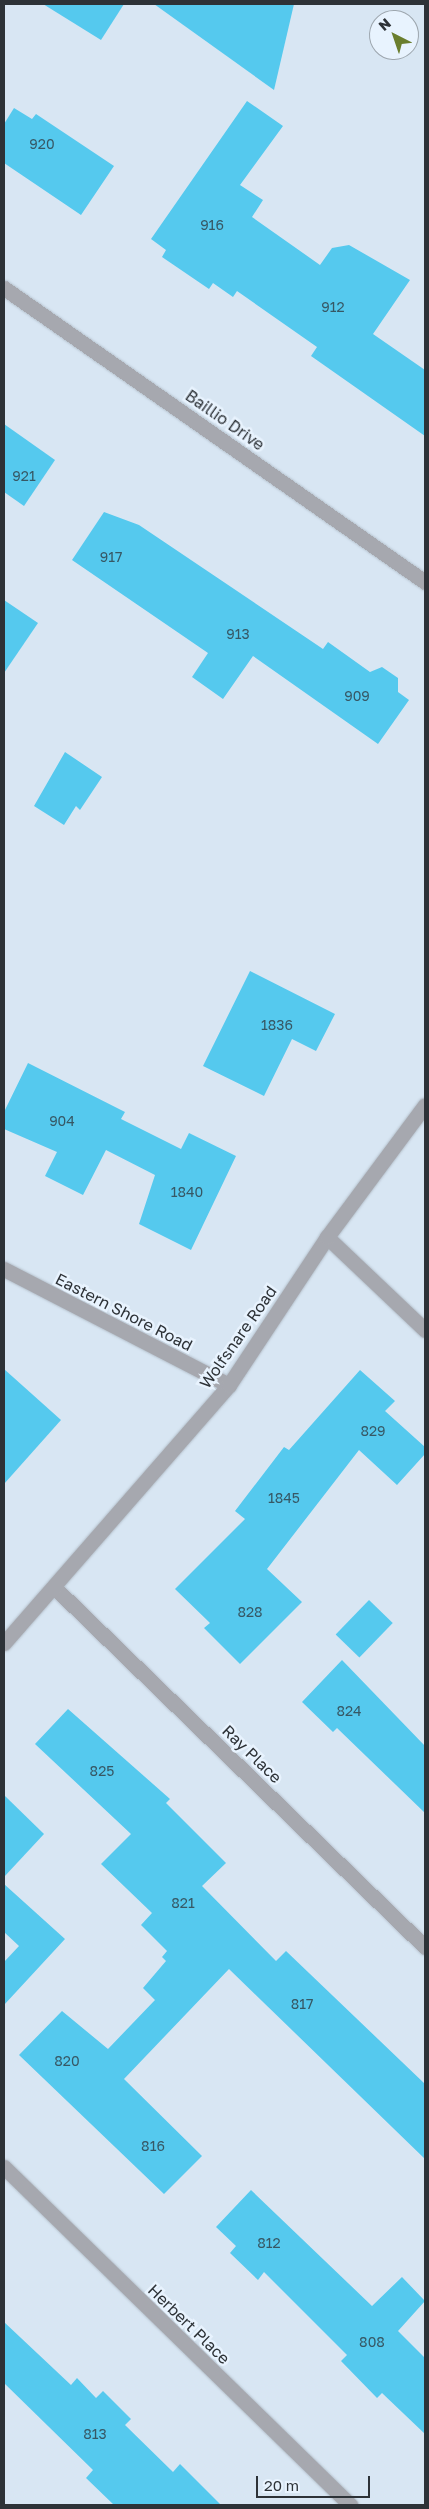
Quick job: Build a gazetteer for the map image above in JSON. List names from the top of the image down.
{
  "streets": {
    "street": [
      "Baillio Drive",
      "Eastern Shore Road",
      "Wolfsnare Road",
      "Ray Place",
      "Herbert Place"
    ]
  },
  "crossings": [
    ["Eastern Shore Road", "Wolfsnare Road"],
    ["Wolfsnare Road", "Ray Place"]
  ],
  "house_numbers": [
    "920",
    "916",
    "912",
    "921",
    "917",
    "913",
    "909",
    "1836",
    "904",
    "1840",
    "829",
    "1845",
    "828",
    "824",
    "825",
    "821",
    "817",
    "820",
    "816",
    "812",
    "808",
    "813"
  ],
  "scale_bar": "20 m",
  "north": "top left"
}
